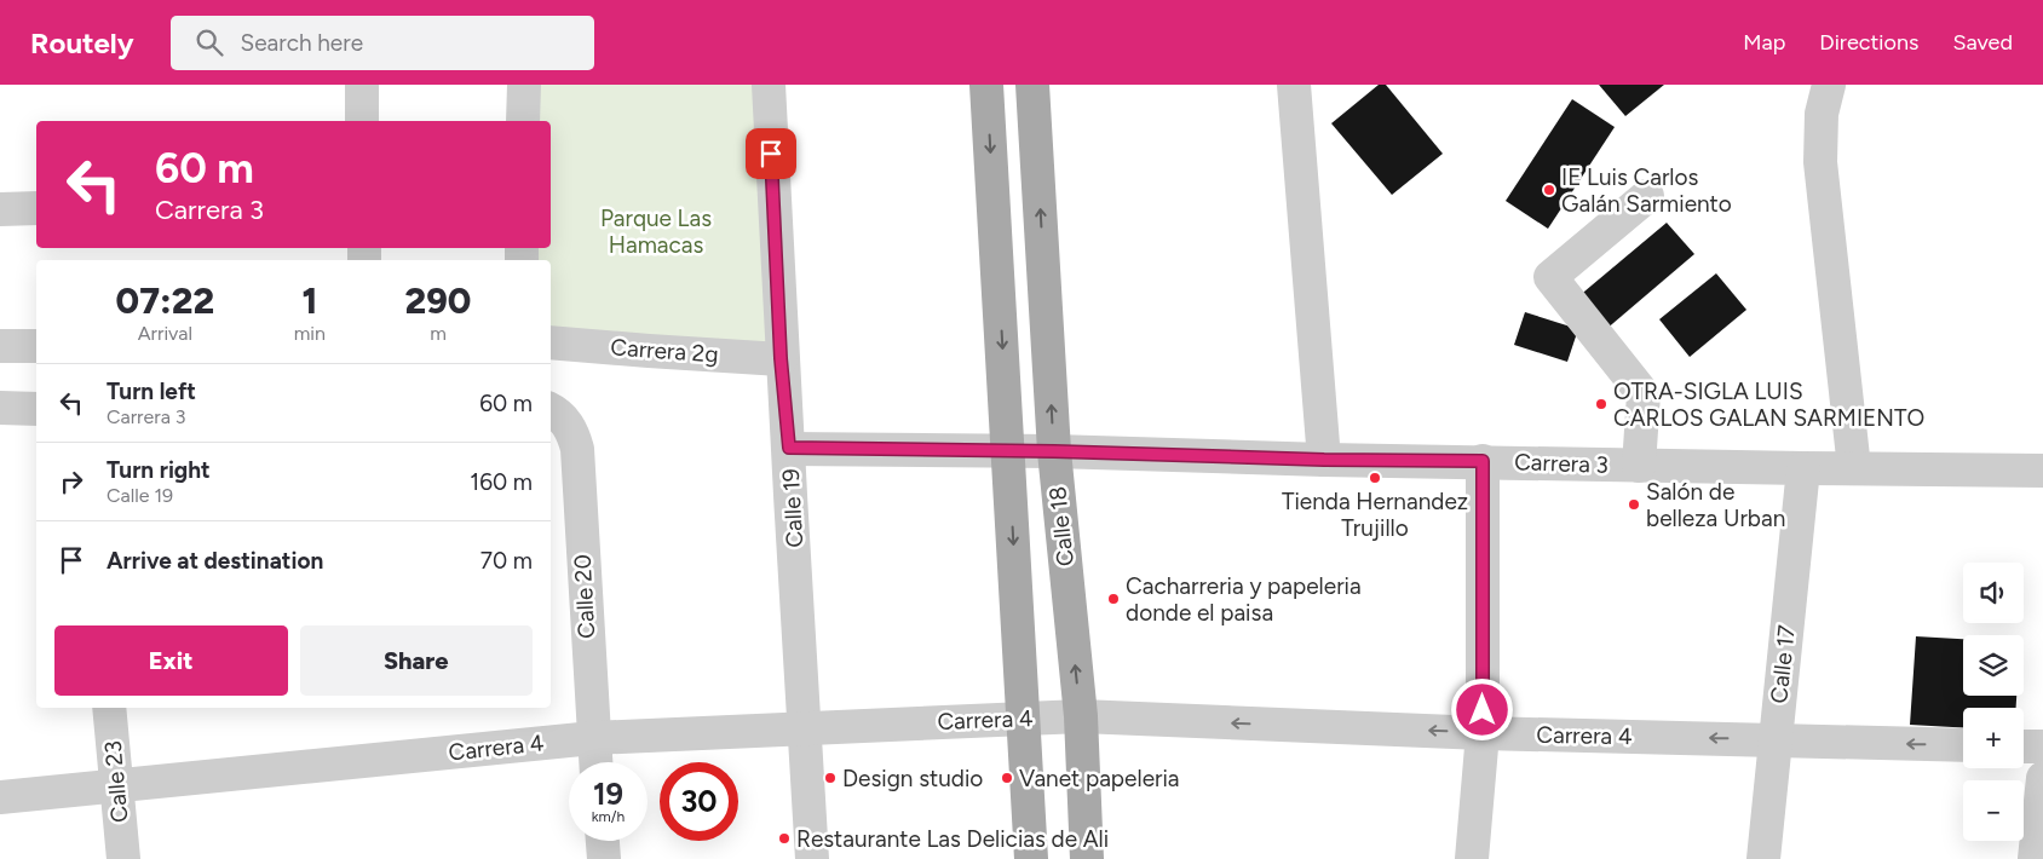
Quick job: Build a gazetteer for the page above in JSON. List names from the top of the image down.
{
  "streets": {
    "main road": ["Calle 18"],
    "street": [
      "Carrera 2g",
      "Carrera 3",
      "Calle 19",
      "Calle 20",
      "Calle 17",
      "Carrera 4",
      "Calle 23"
    ]
  },
  "crossings": [
    ["Carrera 2g", "Calle 19"],
    ["Carrera 3", "Calle 19"],
    ["Carrera 3", "Calle 18"],
    ["Carrera 3", "Calle 17"],
    ["Calle 19", "Carrera 4"],
    ["Calle 18", "Carrera 4"],
    ["Calle 20", "Carrera 4"],
    ["Calle 17", "Carrera 4"],
    ["Carrera 4", "Calle 23"]
  ],
  "one_way": ["Carrera 4"],
  "parks": ["Parque Las Hamacas"],
  "places": [
    "IE Luis Carlos Galán Sarmiento",
    "OTRA-SIGLA LUIS CARLOS GALAN SARMIENTO",
    "Tienda Hernandez Trujillo",
    "Salón de belleza Urban",
    "Cacharreria y papeleria donde el paisa",
    "Design studio",
    "Vanet papeleria",
    "Restaurante Las Delicias de Ali"
  ],
  "page": {
    "header": "Routely",
    "search": "Search here",
    "nav": ["Map", "Directions", "Saved"],
    "turn": ["60 m", "Carrera 3"],
    "eta": [
      "07:22",
      "Arrival",
      "1",
      "min",
      "290",
      "m"
    ],
    "list": [
      {
        "name": "Turn left",
        "note": "Carrera 3",
        "value": "60 m"
      },
      {
        "name": "Turn right",
        "note": "Calle 19",
        "value": "160 m"
      },
      {
        "name": "Arrive at destination",
        "value": "70 m"
      }
    ],
    "map_buttons": ["+", "−"],
    "buttons": ["Exit", "Share"],
    "speed": "19 km/h",
    "limit": "30"
  }
}
